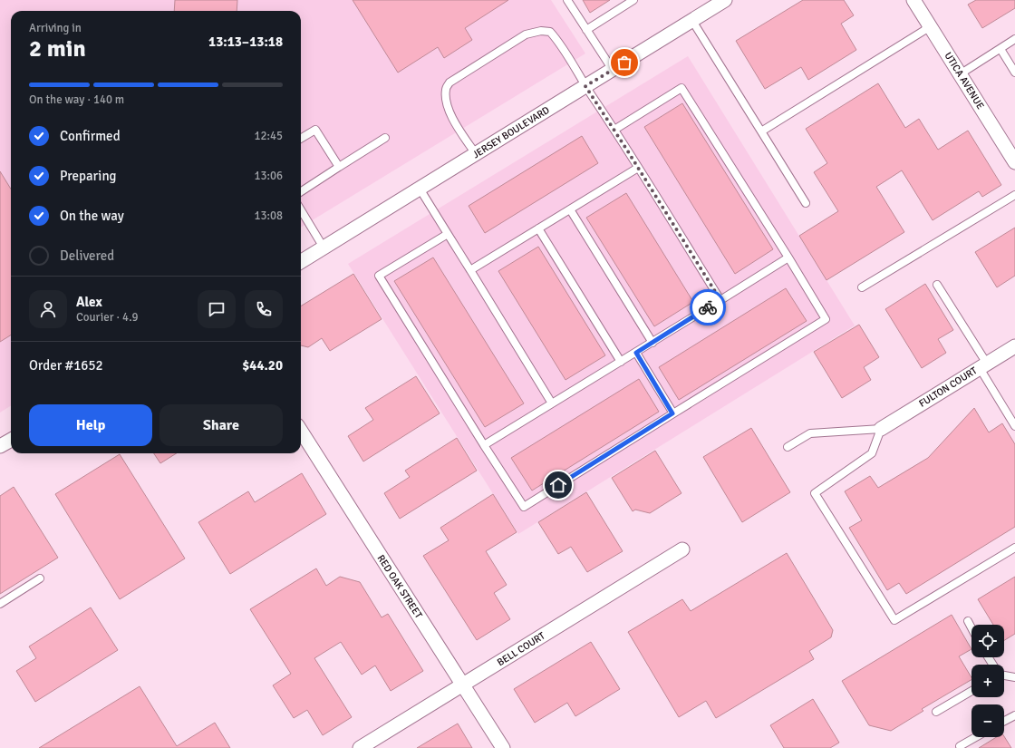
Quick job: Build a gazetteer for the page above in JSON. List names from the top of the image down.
{
  "streets": {
    "street": [
      "UTICA AVENUE",
      "JERSEY BOULEVARD",
      "FULTON COURT",
      "RED OAK STREET",
      "BELL COURT"
    ]
  },
  "crossings": [
    ["RED OAK STREET", "BELL COURT"]
  ],
  "page": {
    "heading": ["2 min", "Arriving in", "13:13–13:18"],
    "panel": [
      "Alex",
      "Courier · 4.9",
      "Order #1652",
      "$44.20"
    ],
    "bar": "On the way · 140 m",
    "list": [
      ["Confirmed", "12:45"],
      ["Preparing", "13:06"],
      ["On the way", "13:08"],
      "Delivered"
    ],
    "buttons": ["Help", "Share"],
    "map_buttons": ["+", "−"]
  }
}
